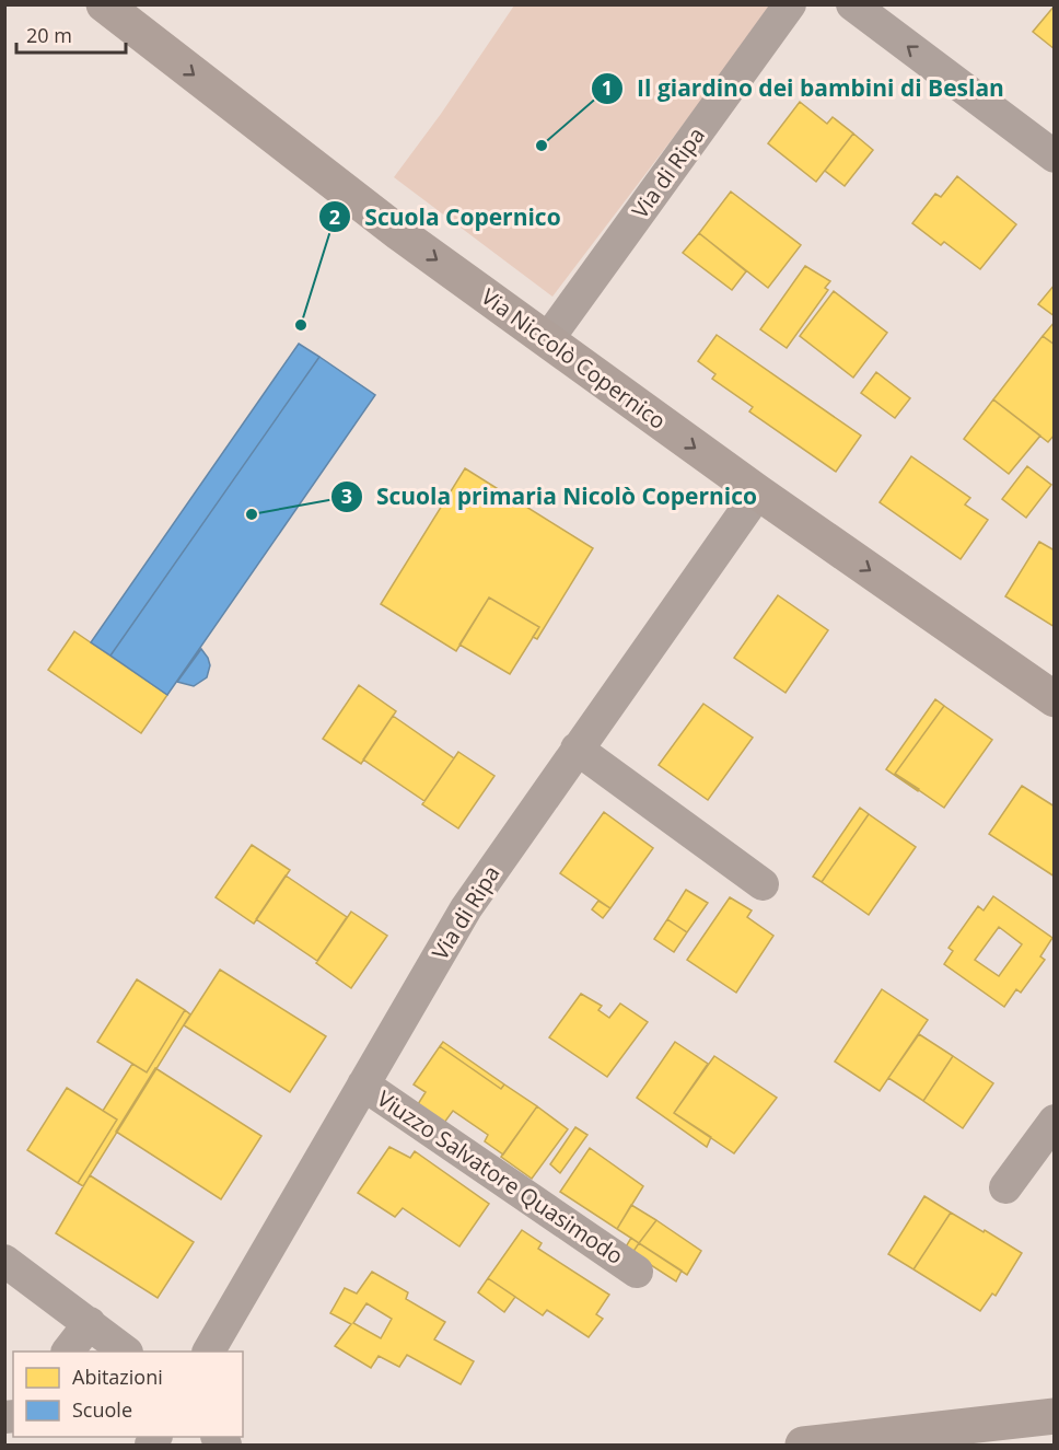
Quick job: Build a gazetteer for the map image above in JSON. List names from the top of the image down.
{
  "streets": {
    "main road": ["Via Niccolò Copernico"],
    "street": ["Via di Ripa", "Viuzzo Salvatore Quasimodo"]
  },
  "crossings": [
    ["Via di Ripa", "Via Niccolò Copernico"],
    ["Via di Ripa", "Viuzzo Salvatore Quasimodo"]
  ],
  "one_way": ["Via Niccolò Copernico"],
  "places": ["Il giardino dei bambini di Beslan", "Scuola Copernico", "Scuola primaria Nicolò Copernico"],
  "legend": ["Abitazioni", "Scuole"],
  "scale_bar": "20 m"
}
